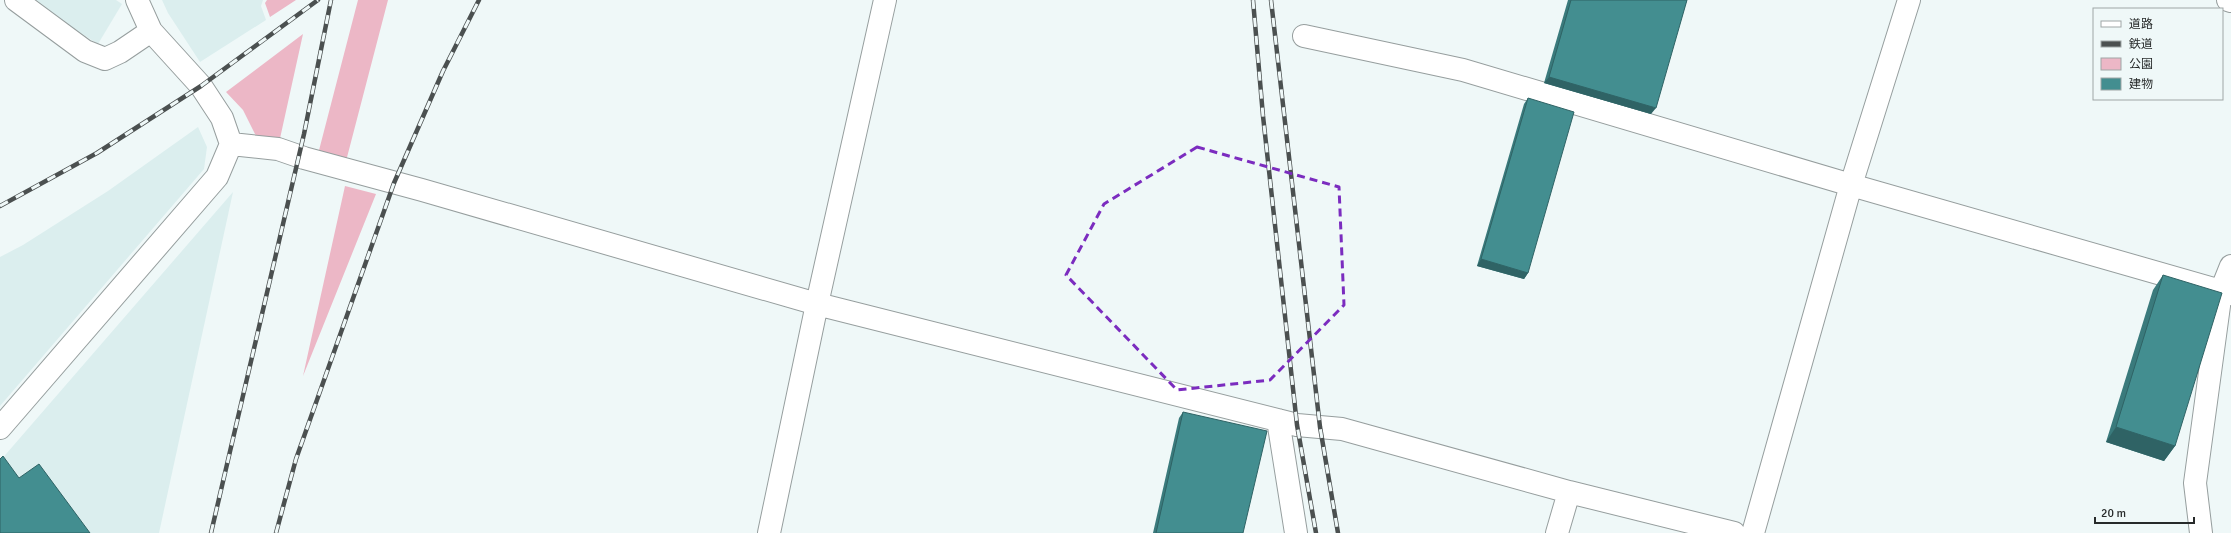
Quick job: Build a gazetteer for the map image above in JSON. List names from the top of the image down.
{
  "legend": [
    "道路",
    "鉄道",
    "公園",
    "建物"
  ],
  "scale_bar": "20 m"
}
